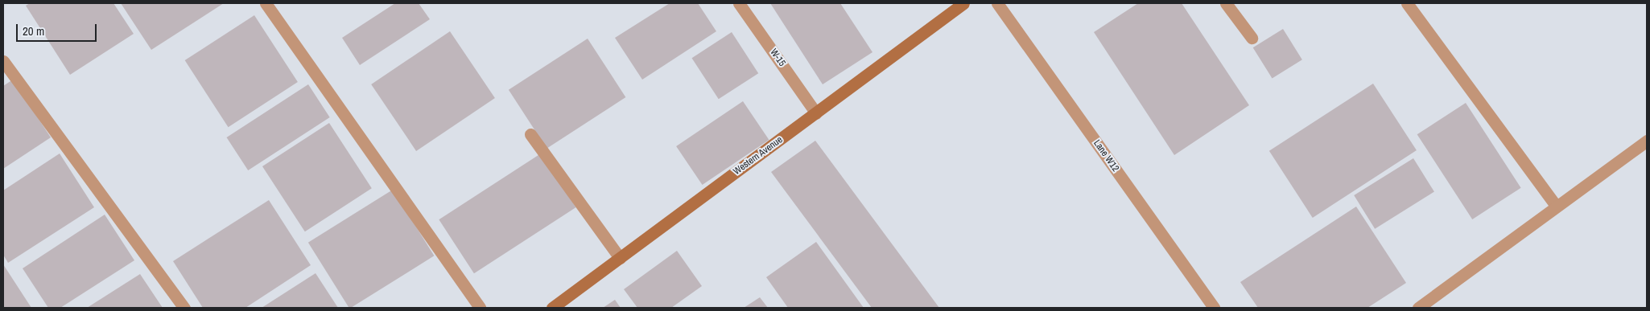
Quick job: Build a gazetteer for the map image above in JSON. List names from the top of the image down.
{
  "streets": {
    "street": ["W-15", "Western Avenue", "Lane W12"]
  },
  "crossings": [
    ["W-15", "Western Avenue"]
  ],
  "scale_bar": "20 m"
}
